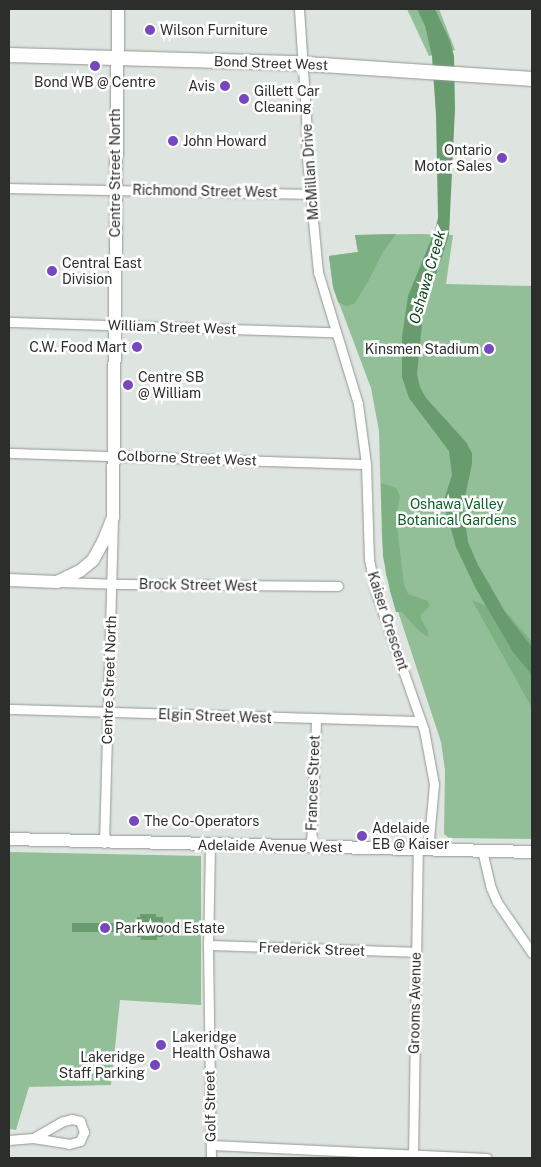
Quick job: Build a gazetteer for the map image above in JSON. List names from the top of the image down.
{
  "streets": {
    "main road": [
      "Bond Street West",
      "Centre Street North",
      "Brock Street West",
      "Adelaide Avenue West"
    ],
    "street": [
      "McMillan Drive",
      "Richmond Street West",
      "William Street West",
      "Colborne Street West",
      "Kaiser Crescent",
      "Elgin Street West",
      "Frances Street",
      "Frederick Street",
      "Grooms Avenue",
      "Golf Street"
    ]
  },
  "crossings": [
    ["Bond Street West", "McMillan Drive"],
    ["Bond Street West", "Centre Street North"],
    ["McMillan Drive", "Richmond Street West"],
    ["McMillan Drive", "William Street West"],
    ["McMillan Drive", "Kaiser Crescent"],
    ["Centre Street North", "Richmond Street West"],
    ["Centre Street North", "William Street West"],
    ["Centre Street North", "Colborne Street West"],
    ["Centre Street North", "Brock Street West"],
    ["Centre Street North", "Elgin Street West"],
    ["Centre Street North", "Adelaide Avenue West"],
    ["William Street West", "Kaiser Crescent"],
    ["Colborne Street West", "Kaiser Crescent"],
    ["Kaiser Crescent", "Elgin Street West"],
    ["Kaiser Crescent", "Adelaide Avenue West"],
    ["Kaiser Crescent", "Grooms Avenue"],
    ["Elgin Street West", "Frances Street"],
    ["Frances Street", "Adelaide Avenue West"],
    ["Adelaide Avenue West", "Grooms Avenue"],
    ["Adelaide Avenue West", "Golf Street"],
    ["Frederick Street", "Grooms Avenue"],
    ["Frederick Street", "Golf Street"]
  ],
  "water": ["Oshawa Creek"],
  "parks": ["Oshawa Valley Botanical Gardens"],
  "places": [
    "Wilson Furniture",
    "Bond WB @ Centre",
    "Avis",
    "Gillett Car Cleaning",
    "John Howard",
    "Ontario Motor Sales",
    "Central East Division",
    "C.W. Food Mart",
    "Kinsmen Stadium",
    "Centre SB @ William",
    "The Co-Operators",
    "Adelaide EB @ Kaiser",
    "Parkwood Estate",
    "Lakeridge Health Oshawa",
    "Lakeridge Staff Parking"
  ]
}
